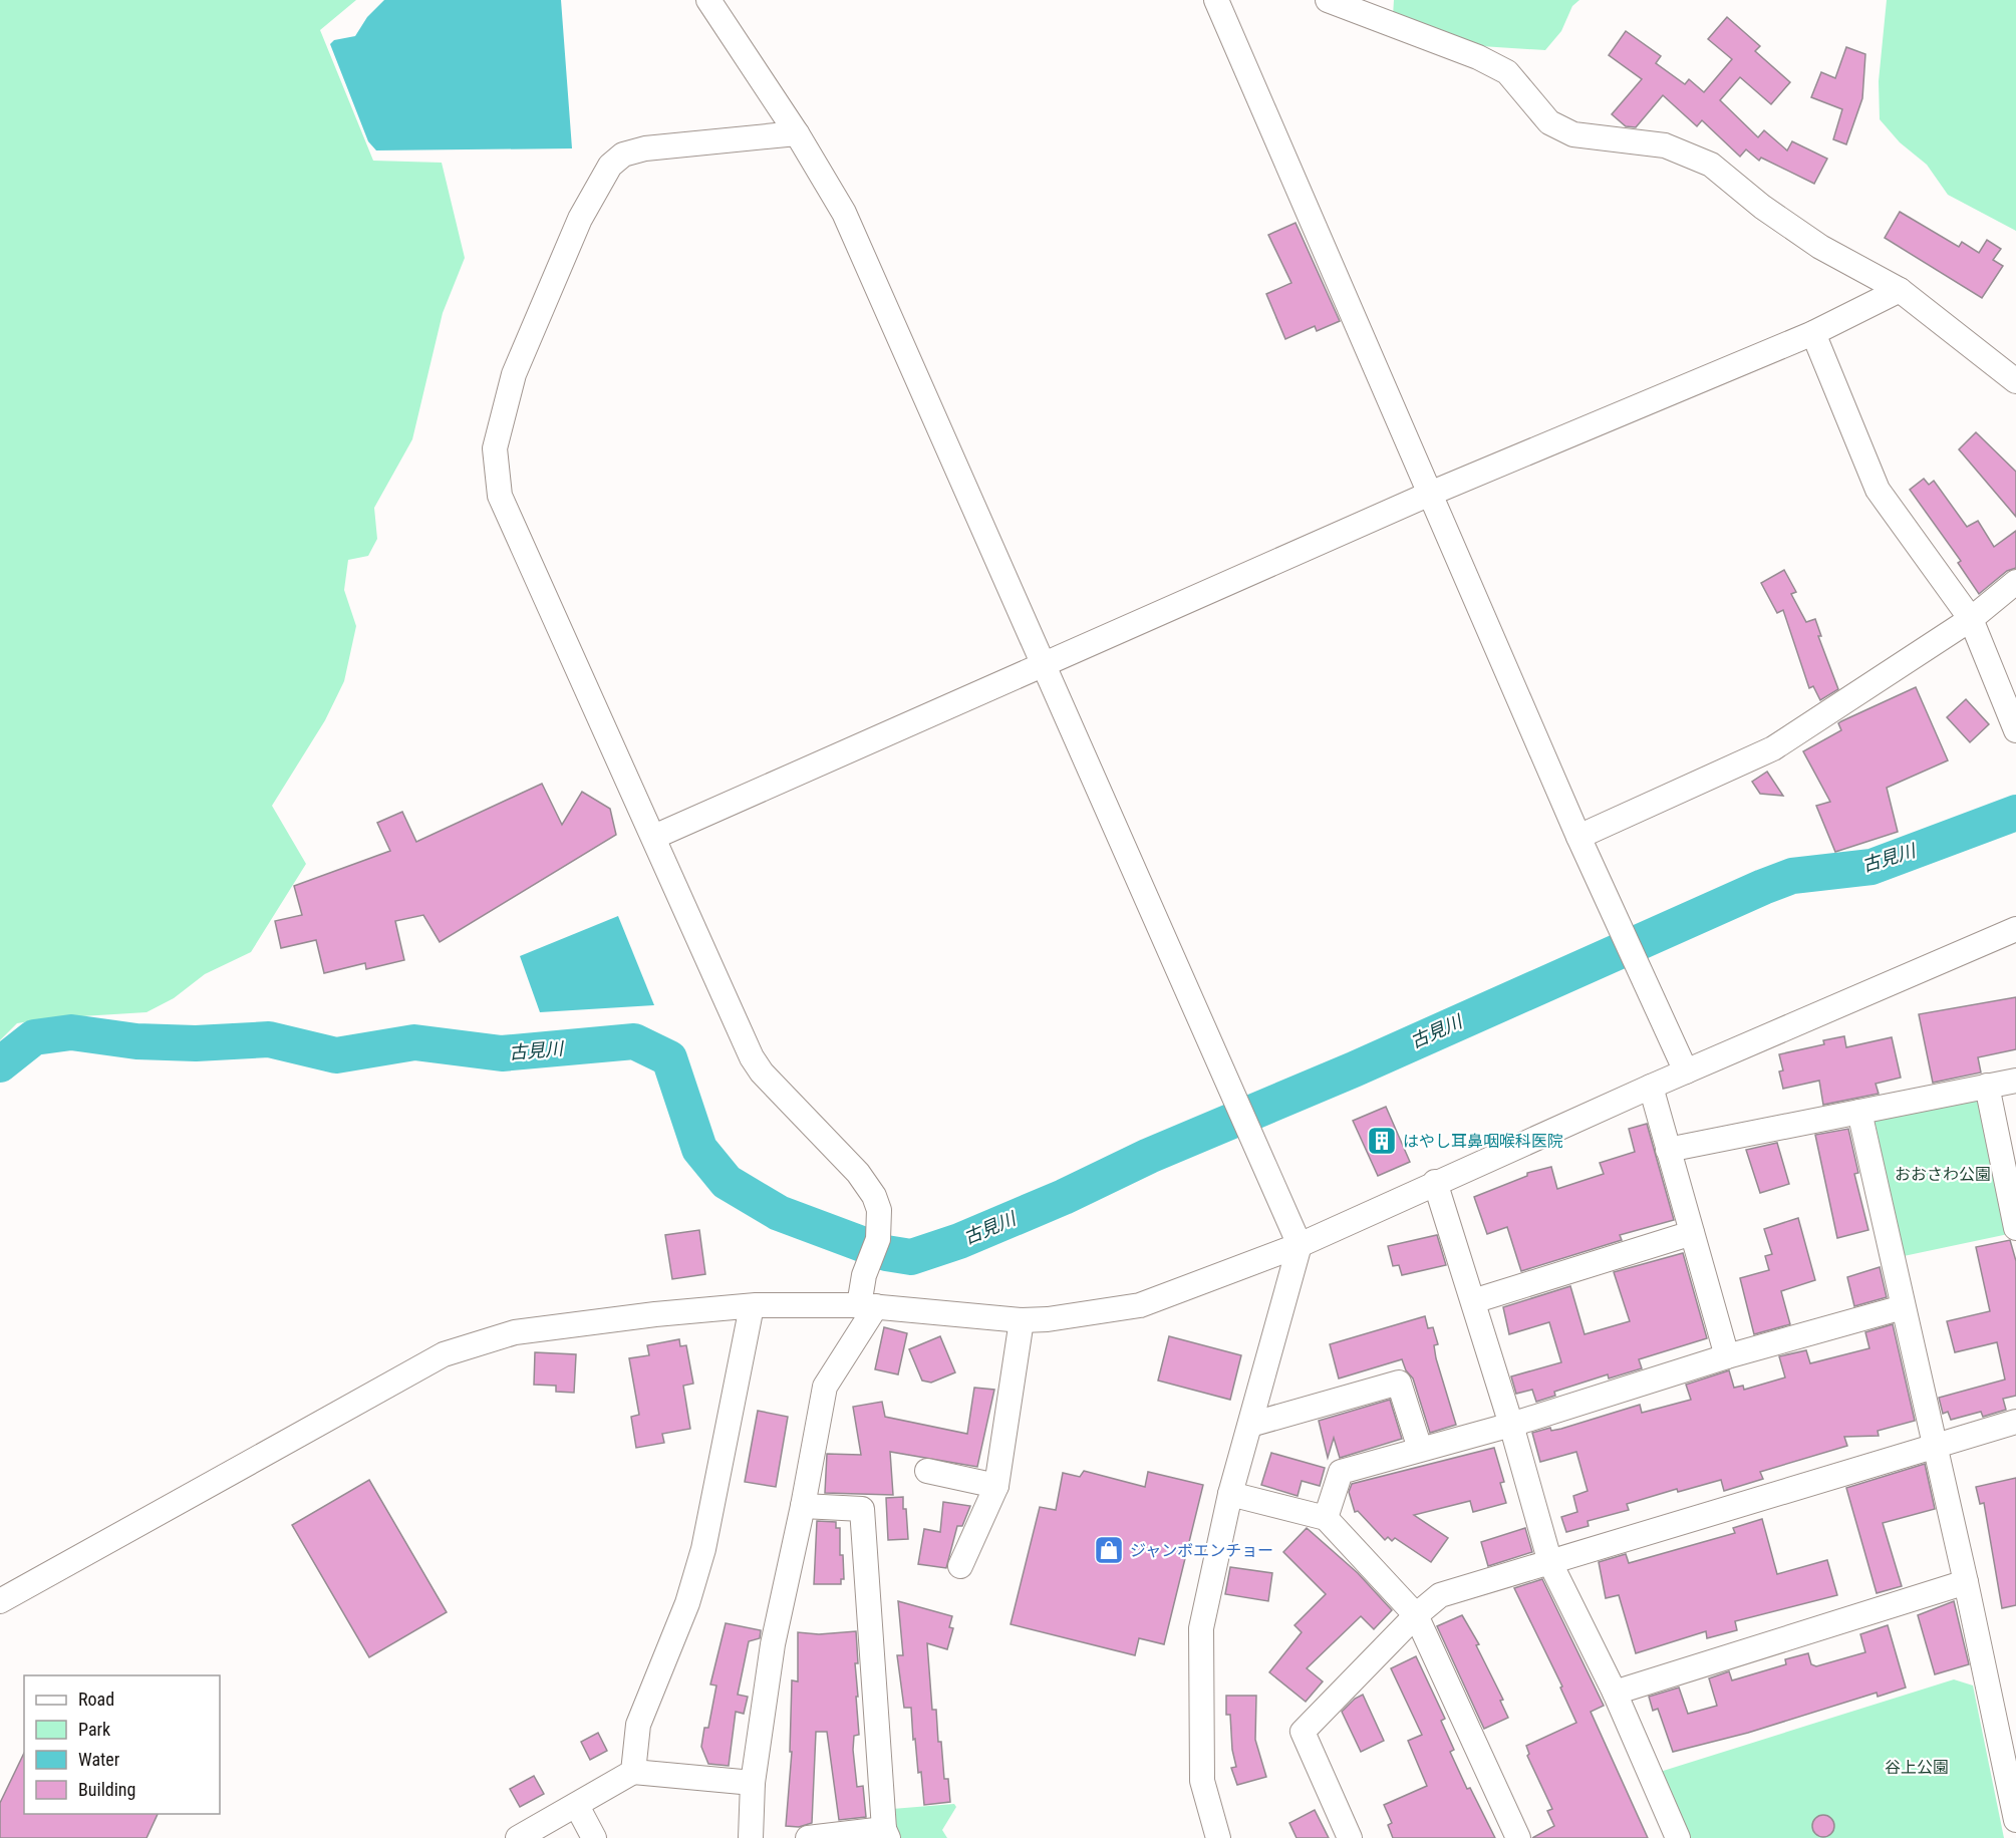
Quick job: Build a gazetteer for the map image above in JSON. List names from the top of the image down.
{
  "water": ["古見川"],
  "parks": ["おおさわ公園", "谷上公園"],
  "places": {
    "building": ["はやし耳鼻咽喉科医院"],
    "shop": ["ジャンボエンチョー"]
  },
  "legend": [
    "Road",
    "Park",
    "Water",
    "Building"
  ]
}
